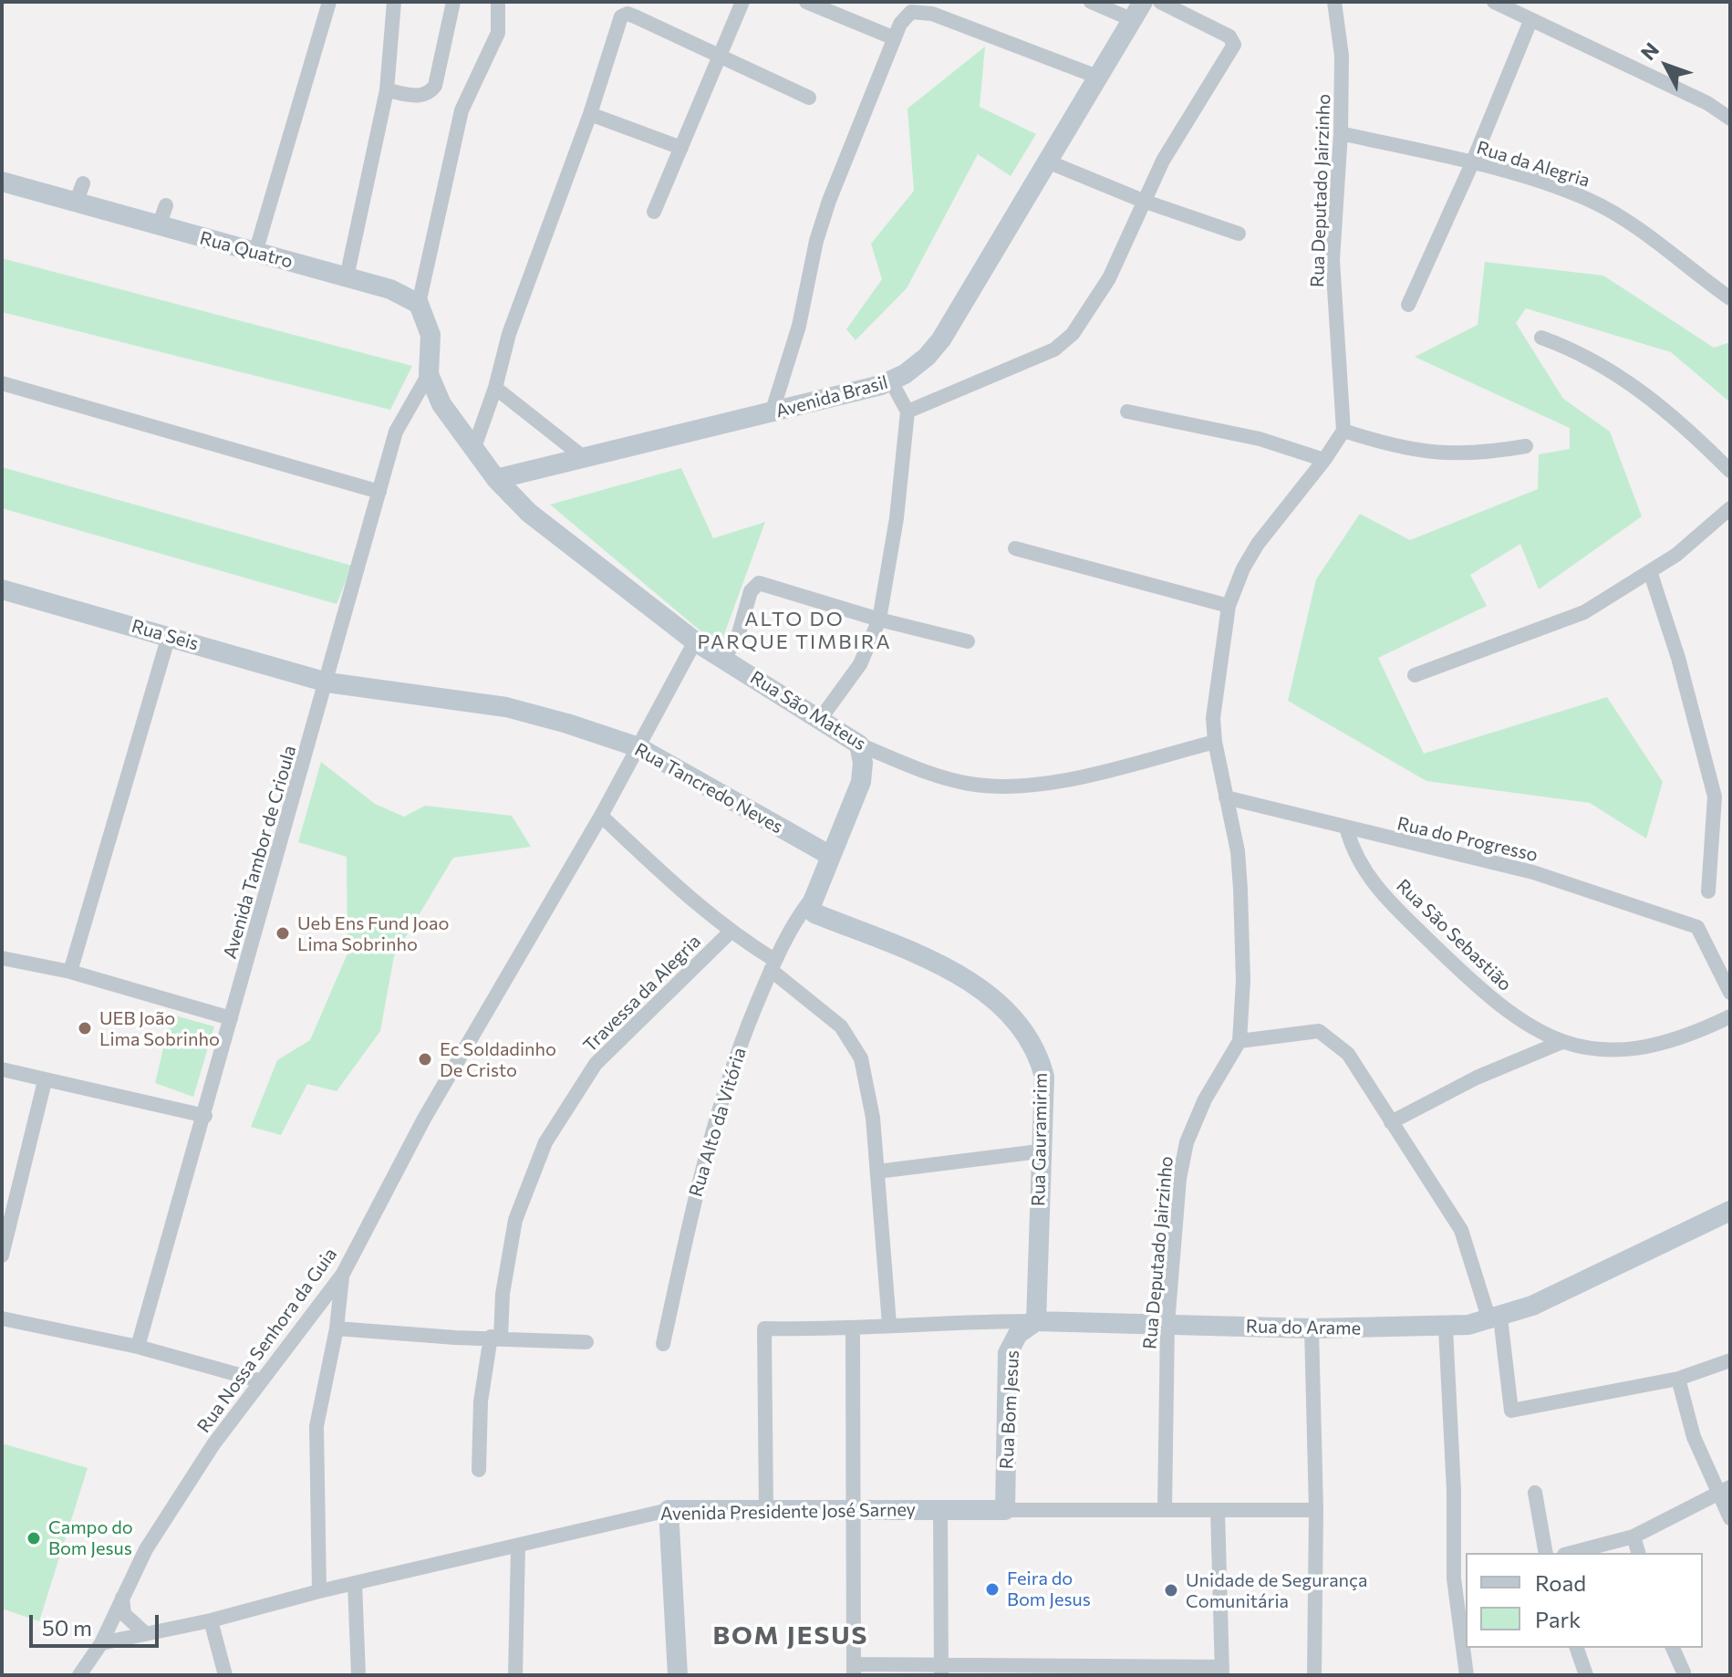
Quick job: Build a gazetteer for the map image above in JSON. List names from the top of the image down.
{
  "streets": {
    "main road": [
      "Rua Quatro",
      "Avenida Brasil",
      "Rua Seis",
      "Rua São Mateus",
      "Rua Tancredo Neves",
      "Rua Alto da Vitória",
      "Rua Gauramirim",
      "Rua do Arame",
      "Rua Bom Jesus",
      "Avenida Presidente José Sarney"
    ],
    "street": [
      "Rua da Alegria",
      "Rua Deputado Jairzinho",
      "Rua do Progresso",
      "Avenida Tambor de Crioula",
      "Rua São Sebastião",
      "Travessa da Alegria",
      "Rua Nossa Senhora da Guia"
    ]
  },
  "crossings": [
    ["Rua da Alegria", "Rua Deputado Jairzinho"],
    ["Rua Deputado Jairzinho", "Rua São Mateus"],
    ["Rua Deputado Jairzinho", "Rua do Progresso"],
    ["Rua Deputado Jairzinho", "Rua do Arame"],
    ["Rua Deputado Jairzinho", "Avenida Presidente José Sarney"],
    ["Avenida Brasil", "Rua São Mateus"],
    ["Rua Seis", "Rua Tancredo Neves"],
    ["Rua Seis", "Avenida Tambor de Crioula"],
    ["Rua São Mateus", "Avenida Tambor de Crioula"],
    ["Rua São Mateus", "Rua Alto da Vitória"],
    ["Rua São Mateus", "Rua Nossa Senhora da Guia"],
    ["Rua Tancredo Neves", "Avenida Tambor de Crioula"],
    ["Rua Tancredo Neves", "Rua Alto da Vitória"],
    ["Rua Tancredo Neves", "Rua Nossa Senhora da Guia"],
    ["Rua do Progresso", "Rua São Sebastião"],
    ["Rua Alto da Vitória", "Rua Gauramirim"],
    ["Rua Gauramirim", "Rua do Arame"],
    ["Rua Gauramirim", "Rua Bom Jesus"],
    ["Rua do Arame", "Rua Bom Jesus"],
    ["Rua Nossa Senhora da Guia", "Avenida Presidente José Sarney"],
    ["Rua Bom Jesus", "Avenida Presidente José Sarney"]
  ],
  "districts": ["ALTO DO PARQUE TIMBIRA", "BOM JESUS"],
  "places": [
    "Ueb Ens Fund Joao Lima Sobrinho",
    "UEB João Lima Sobrinho",
    "Ec Soldadinho De Cristo",
    "Campo do Bom Jesus",
    "Feira do Bom Jesus",
    "Unidade de Segurança Comunitária"
  ],
  "legend": ["Road", "Park"],
  "scale_bar": "50 m",
  "north": "top left"
}
